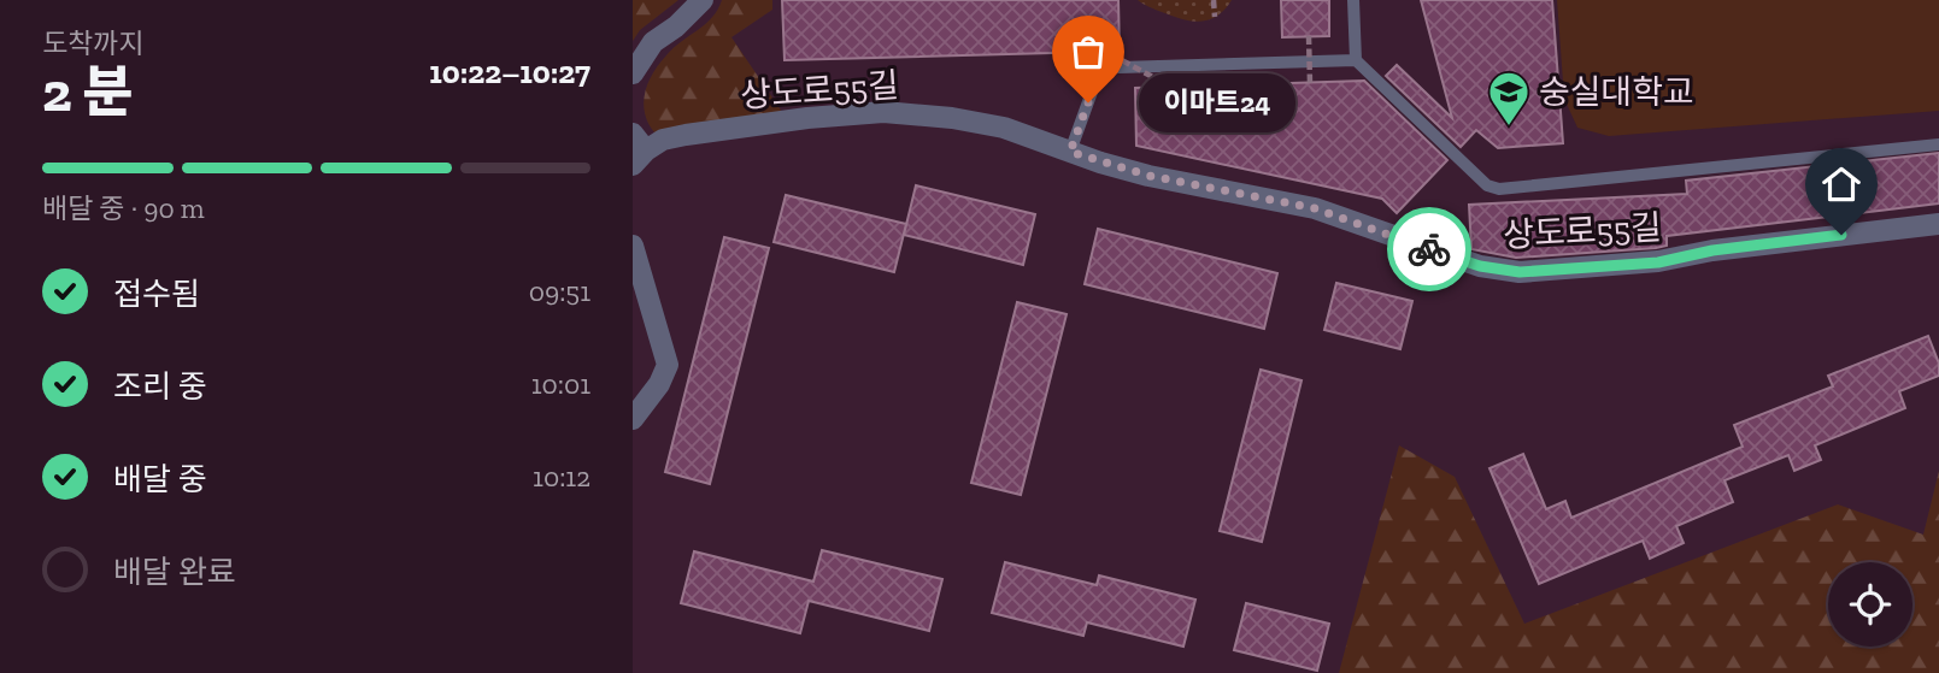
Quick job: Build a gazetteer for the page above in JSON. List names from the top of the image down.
{
  "streets": {
    "street": ["상도로55길"]
  },
  "places": {
    "other": ["이마트24"],
    "school or university": ["숭실대학교"]
  },
  "page": {
    "heading": ["2 분", "도착까지", "10:22–10:27"],
    "bubble": "이마트24",
    "bar": "배달 중 · 90 m",
    "list": [
      ["접수됨", "09:51"],
      ["조리 중", "10:01"],
      ["배달 중", "10:12"],
      "배달 완료"
    ]
  }
}
